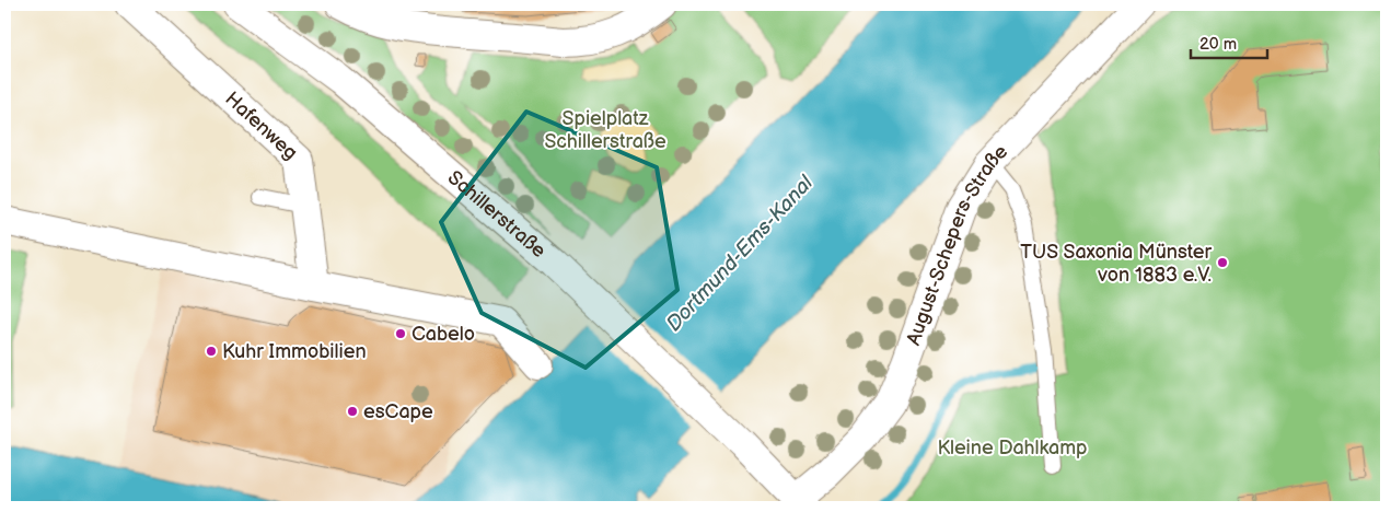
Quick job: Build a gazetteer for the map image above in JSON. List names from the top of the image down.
{
  "streets": {
    "street": ["Hafenweg", "Schillerstraße", "August-Schepers-Straße"]
  },
  "crossings": [
    ["Schillerstraße", "August-Schepers-Straße"]
  ],
  "water": ["Dortmund-Ems-Kanal"],
  "parks": ["Spielplatz Schillerstraße", "Kleine Dahlkamp"],
  "places": [
    "TUS Saxonia Münster von 1883 e.V.",
    "Cabelo",
    "Kuhr Immobilien",
    "esCape"
  ],
  "scale_bar": "20 m"
}
